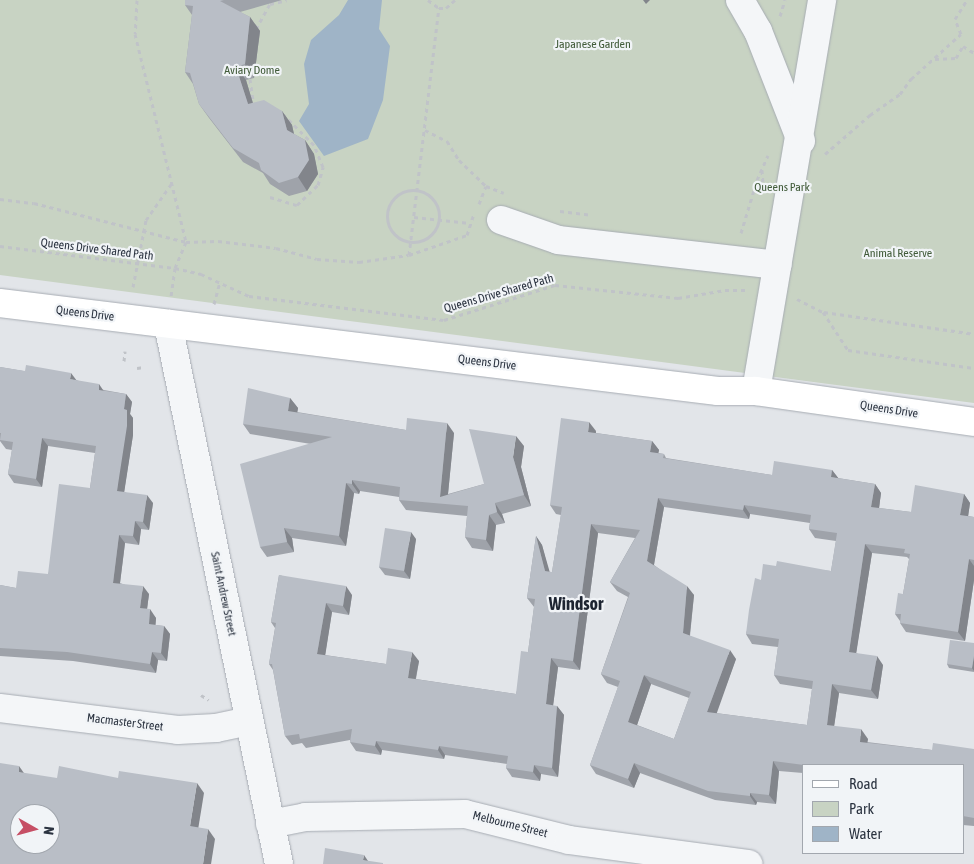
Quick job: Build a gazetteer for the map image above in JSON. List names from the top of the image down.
{
  "streets": {
    "main road": ["Queens Drive"],
    "street": ["Saint Andrew Street", "Macmaster Street", "Melbourne Street"],
    "path": ["Queens Drive Shared Path"]
  },
  "crossings": [
    ["Queens Drive", "Saint Andrew Street"],
    ["Saint Andrew Street", "Macmaster Street"],
    ["Saint Andrew Street", "Melbourne Street"]
  ],
  "districts": ["Windsor"],
  "parks": [
    "Japanese Garden",
    "Aviary Dome",
    "Queens Park",
    "Animal Reserve"
  ],
  "legend": ["Road", "Park", "Water"],
  "north": "right"
}
